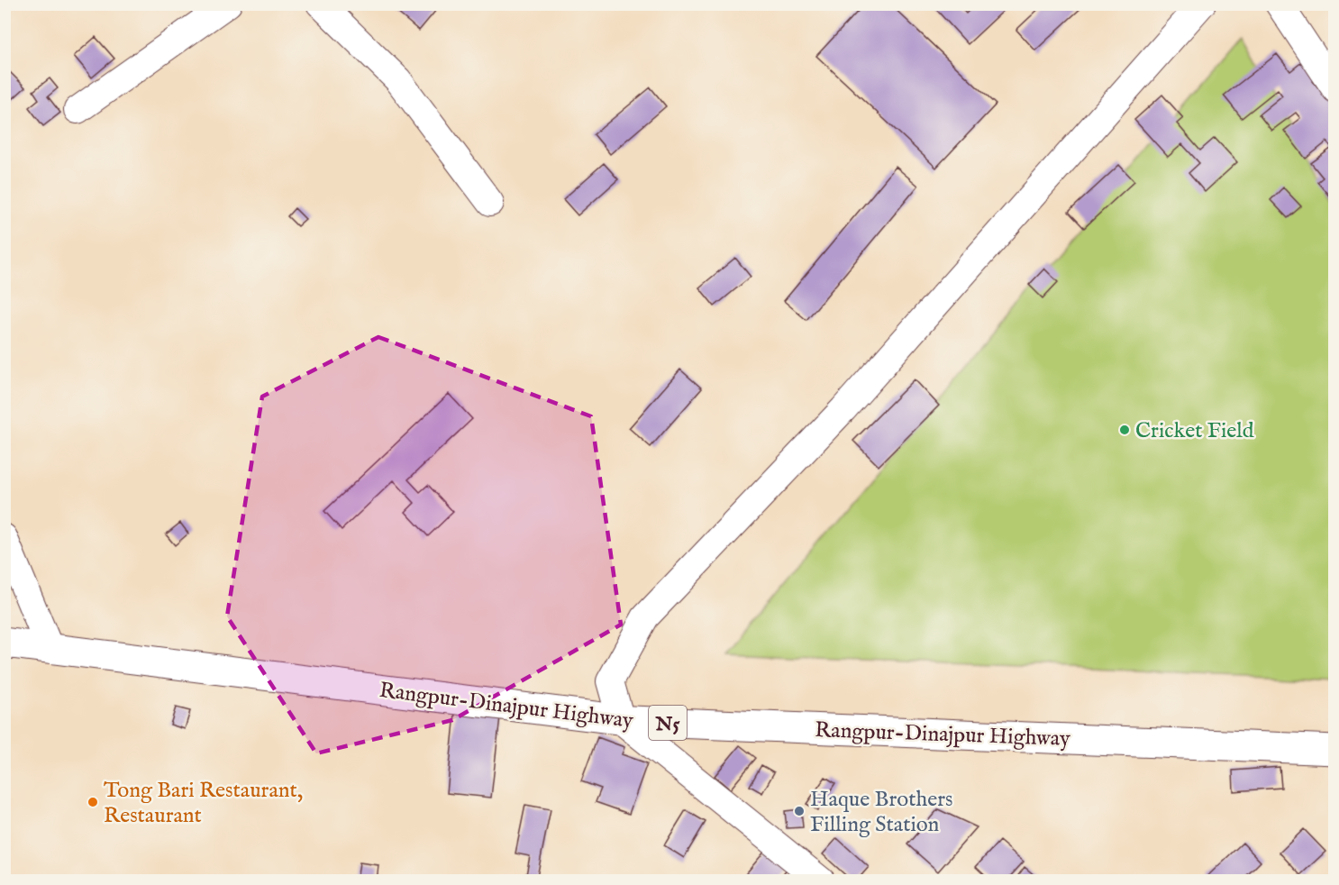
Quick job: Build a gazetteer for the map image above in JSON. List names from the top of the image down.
{
  "streets": {
    "highway": ["Rangpur-Dinajpur Highway", "N5"]
  },
  "places": ["Cricket Field", "Tong Bari Restaurant, Restaurant", "Haque Brothers Filling Station"]
}
